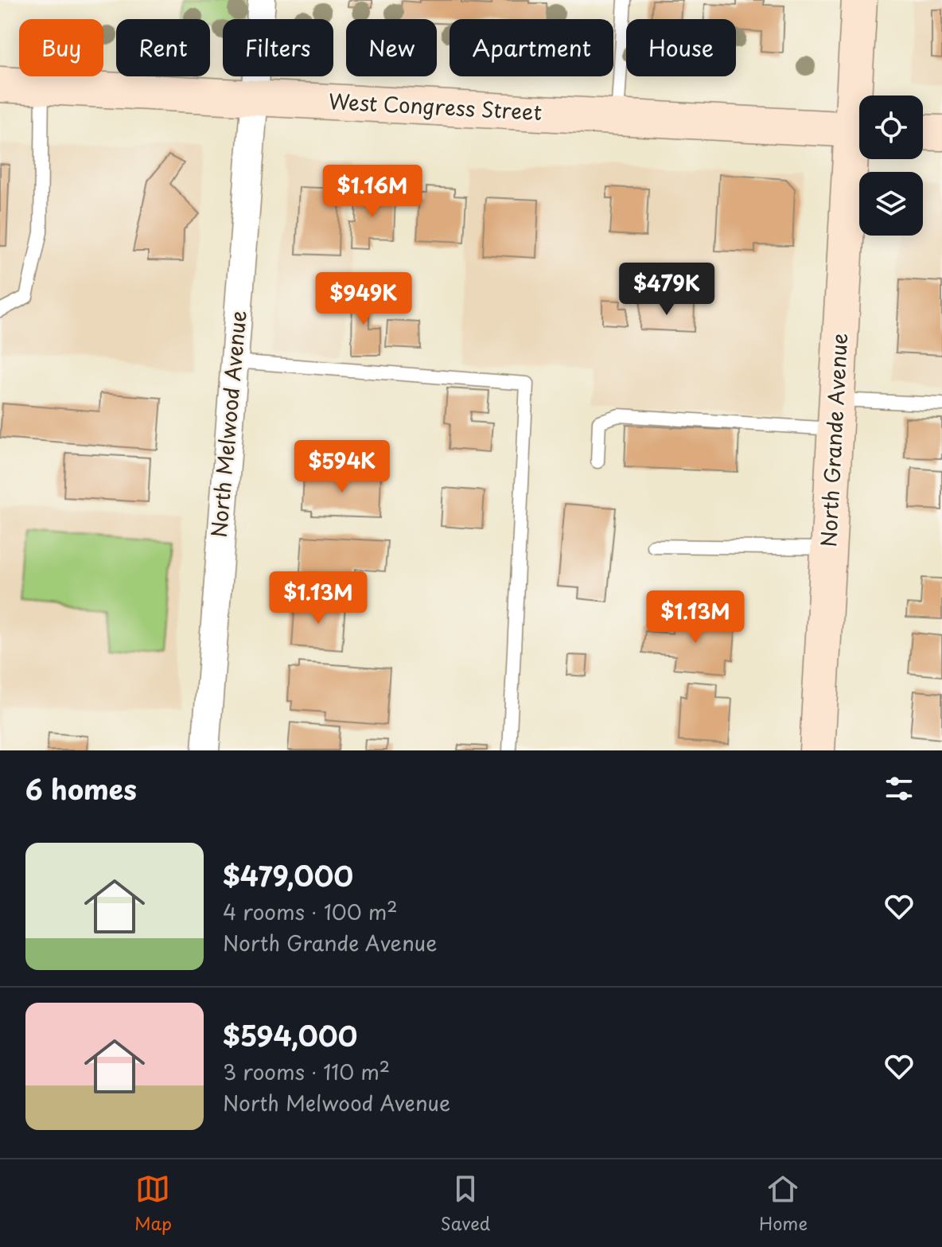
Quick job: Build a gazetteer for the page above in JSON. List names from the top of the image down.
{
  "streets": {
    "main road": ["West Congress Street", "North Grande Avenue"],
    "street": ["North Melwood Avenue"]
  },
  "crossings": [
    ["West Congress Street", "North Melwood Avenue"]
  ],
  "page": {
    "chip": [
      "Buy",
      "Rent",
      "Filters",
      "New",
      "Apartment",
      "House"
    ],
    "price": [
      "$1.16M",
      "$479K",
      "$949K",
      "$594K",
      "$1.13M",
      "$1.13M"
    ],
    "heading": "6 homes",
    "list": [
      {
        "name": "$479,000",
        "note": "4 rooms · 100 m² · North Grande Avenue"
      },
      {
        "name": "$594,000",
        "note": "3 rooms · 110 m² · North Melwood Avenue"
      }
    ],
    "tabs": ["Map", "Saved", "Home"]
  }
}
